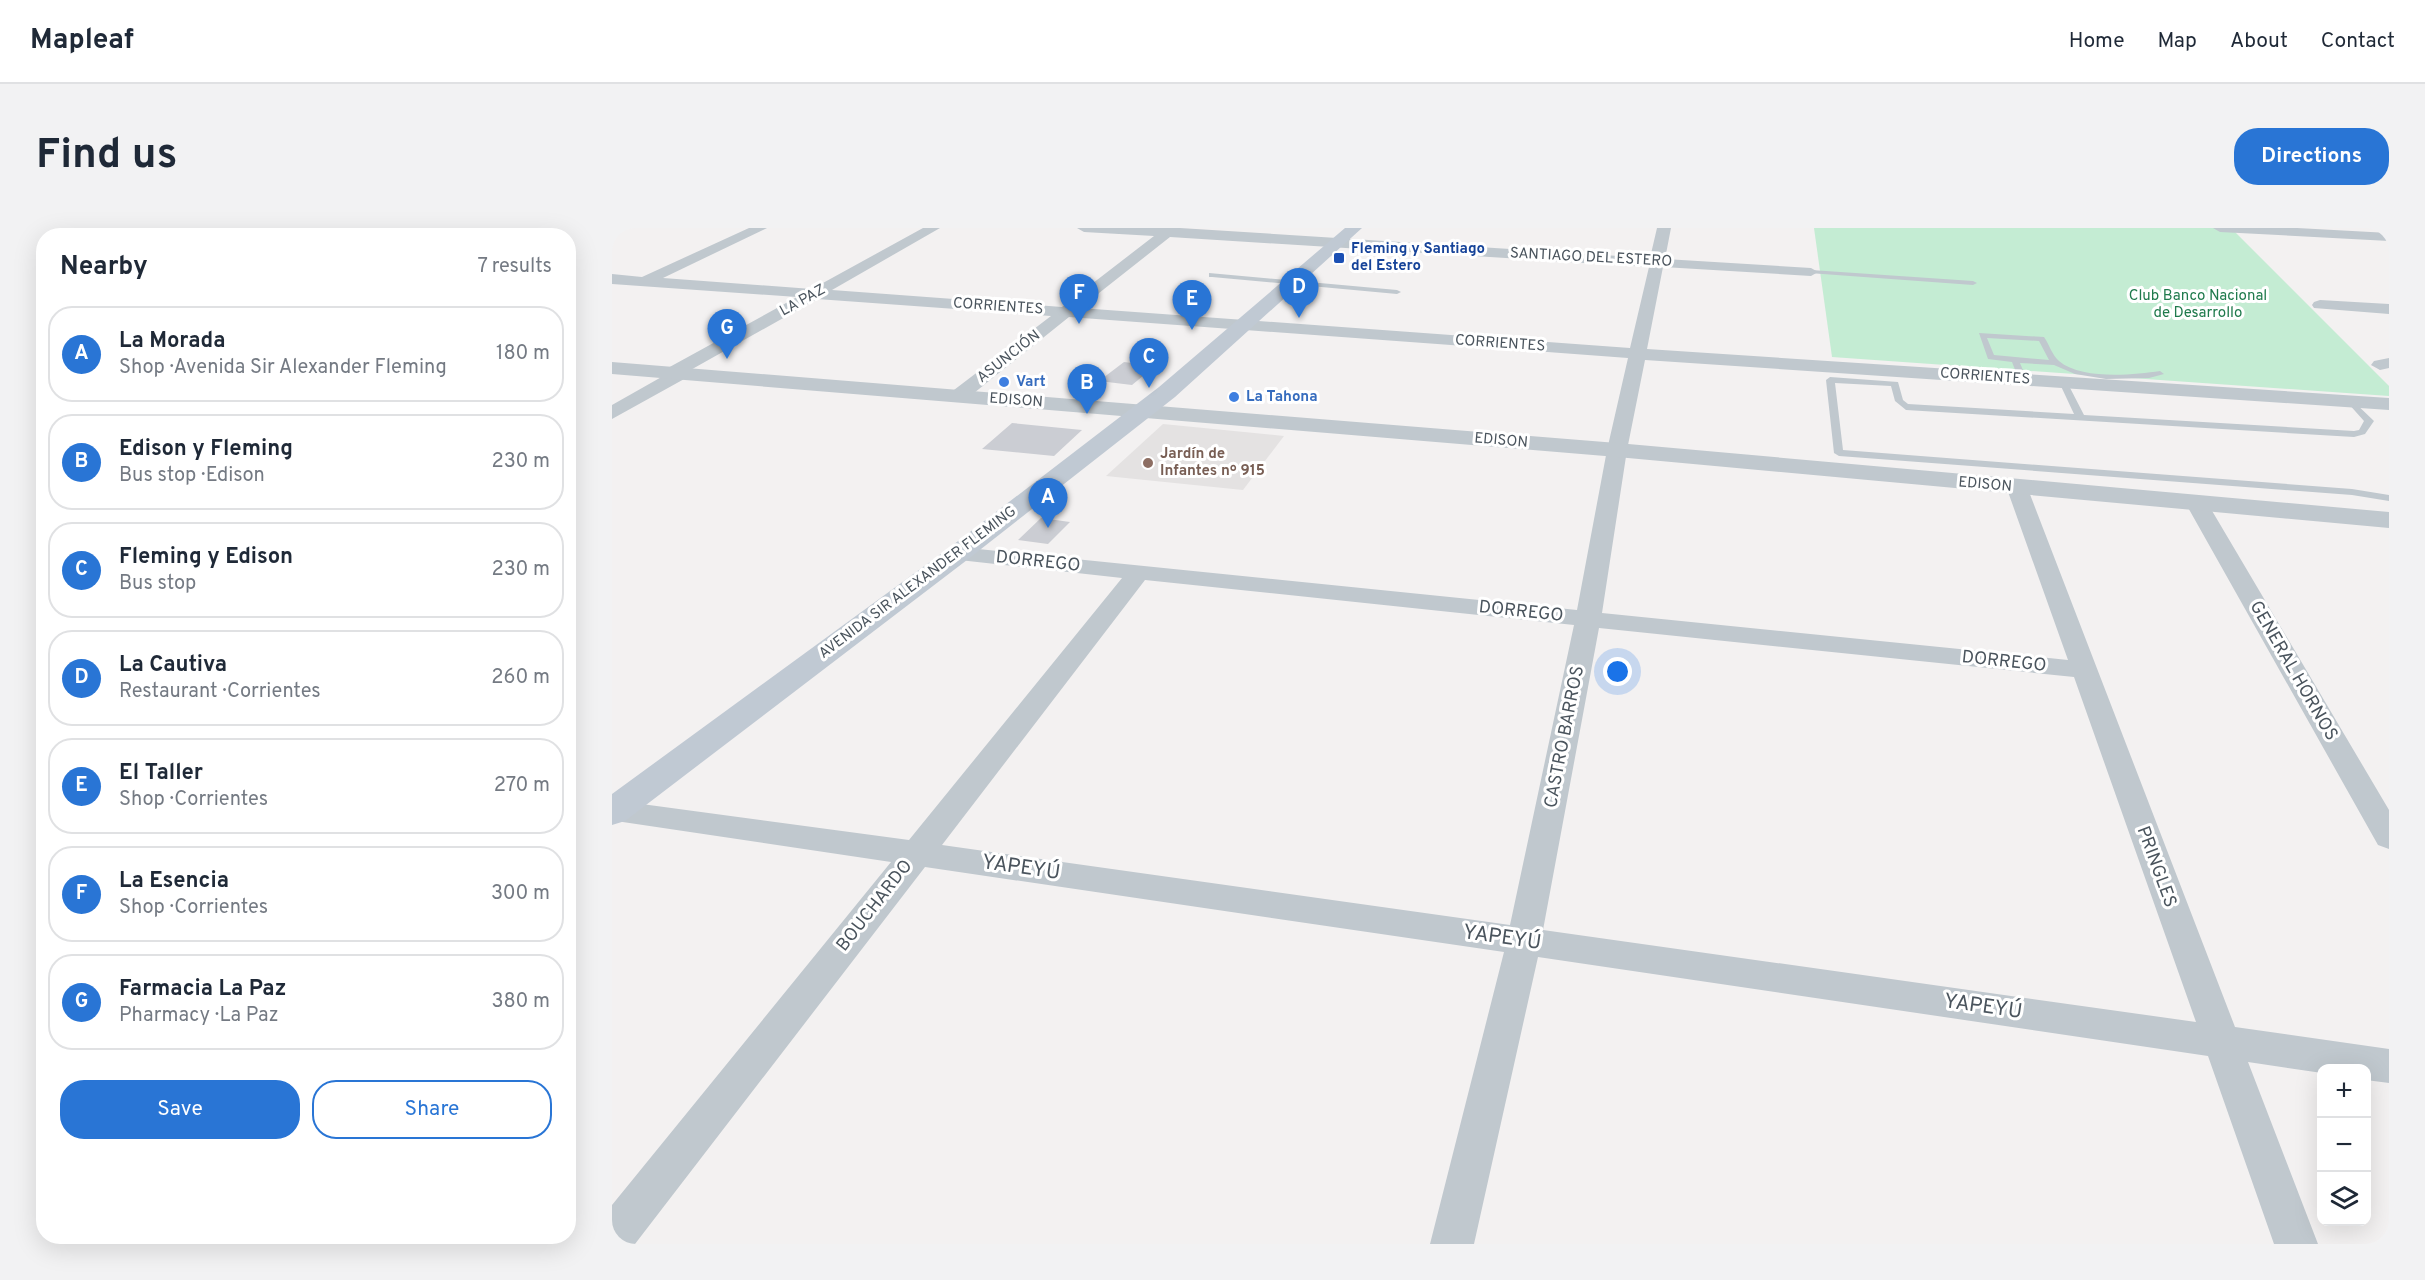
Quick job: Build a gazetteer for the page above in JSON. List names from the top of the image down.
{
  "streets": {
    "main road": ["AVENIDA SIR ALEXANDER FLEMING"],
    "street": [
      "SANTIAGO DEL ESTERO",
      "LA PAZ",
      "CORRIENTES",
      "ASUNCIÓN",
      "EDISON",
      "DORREGO",
      "GENERAL HORNOS",
      "CASTRO BARROS",
      "PRINGLES",
      "YAPEYÚ",
      "BOUCHARDO"
    ]
  },
  "crossings": [
    ["SANTIAGO DEL ESTERO", "ASUNCIÓN"],
    ["SANTIAGO DEL ESTERO", "AVENIDA SIR ALEXANDER FLEMING"],
    ["SANTIAGO DEL ESTERO", "CASTRO BARROS"],
    ["LA PAZ", "CORRIENTES"],
    ["LA PAZ", "EDISON"],
    ["CORRIENTES", "ASUNCIÓN"],
    ["CORRIENTES", "AVENIDA SIR ALEXANDER FLEMING"],
    ["CORRIENTES", "CASTRO BARROS"],
    ["ASUNCIÓN", "EDISON"],
    ["EDISON", "AVENIDA SIR ALEXANDER FLEMING"],
    ["EDISON", "GENERAL HORNOS"],
    ["EDISON", "CASTRO BARROS"],
    ["EDISON", "PRINGLES"],
    ["DORREGO", "AVENIDA SIR ALEXANDER FLEMING"],
    ["DORREGO", "CASTRO BARROS"],
    ["DORREGO", "PRINGLES"],
    ["DORREGO", "BOUCHARDO"],
    ["AVENIDA SIR ALEXANDER FLEMING", "YAPEYÚ"],
    ["CASTRO BARROS", "YAPEYÚ"],
    ["PRINGLES", "YAPEYÚ"],
    ["YAPEYÚ", "BOUCHARDO"]
  ],
  "parks": ["Club Banco Nacional de Desarrollo"],
  "places": {
    "transit": ["Fleming y Santiago del Estero"],
    "other": ["Vart", "La Tahona", "Jardín de Infantes nº 915"]
  },
  "page": {
    "header": "Mapleaf",
    "nav": [
      "Home",
      "Map",
      "About",
      "Contact"
    ],
    "buttons": [
      "Directions",
      ["Save", "Share"]
    ],
    "title": "Find us",
    "heading": ["Nearby", "7 results"],
    "pins": [
      "D",
      "F",
      "E",
      "G",
      "C",
      "B",
      "A"
    ],
    "list": [
      {
        "mark": "A",
        "name": "La Morada",
        "note": "Shop · Avenida Sir Alexander Fleming",
        "value": "180 m"
      },
      {
        "mark": "B",
        "name": "Edison y Fleming",
        "note": "Bus stop · Edison",
        "value": "230 m"
      },
      {
        "mark": "C",
        "name": "Fleming y Edison",
        "note": "Bus stop",
        "value": "230 m"
      },
      {
        "mark": "D",
        "name": "La Cautiva",
        "note": "Restaurant · Corrientes",
        "value": "260 m"
      },
      {
        "mark": "E",
        "name": "El Taller",
        "note": "Shop · Corrientes",
        "value": "270 m"
      },
      {
        "mark": "F",
        "name": "La Esencia",
        "note": "Shop · Corrientes",
        "value": "300 m"
      },
      {
        "mark": "G",
        "name": "Farmacia La Paz",
        "note": "Pharmacy · La Paz",
        "value": "380 m"
      }
    ],
    "map_buttons": ["+", "−"]
  }
}
